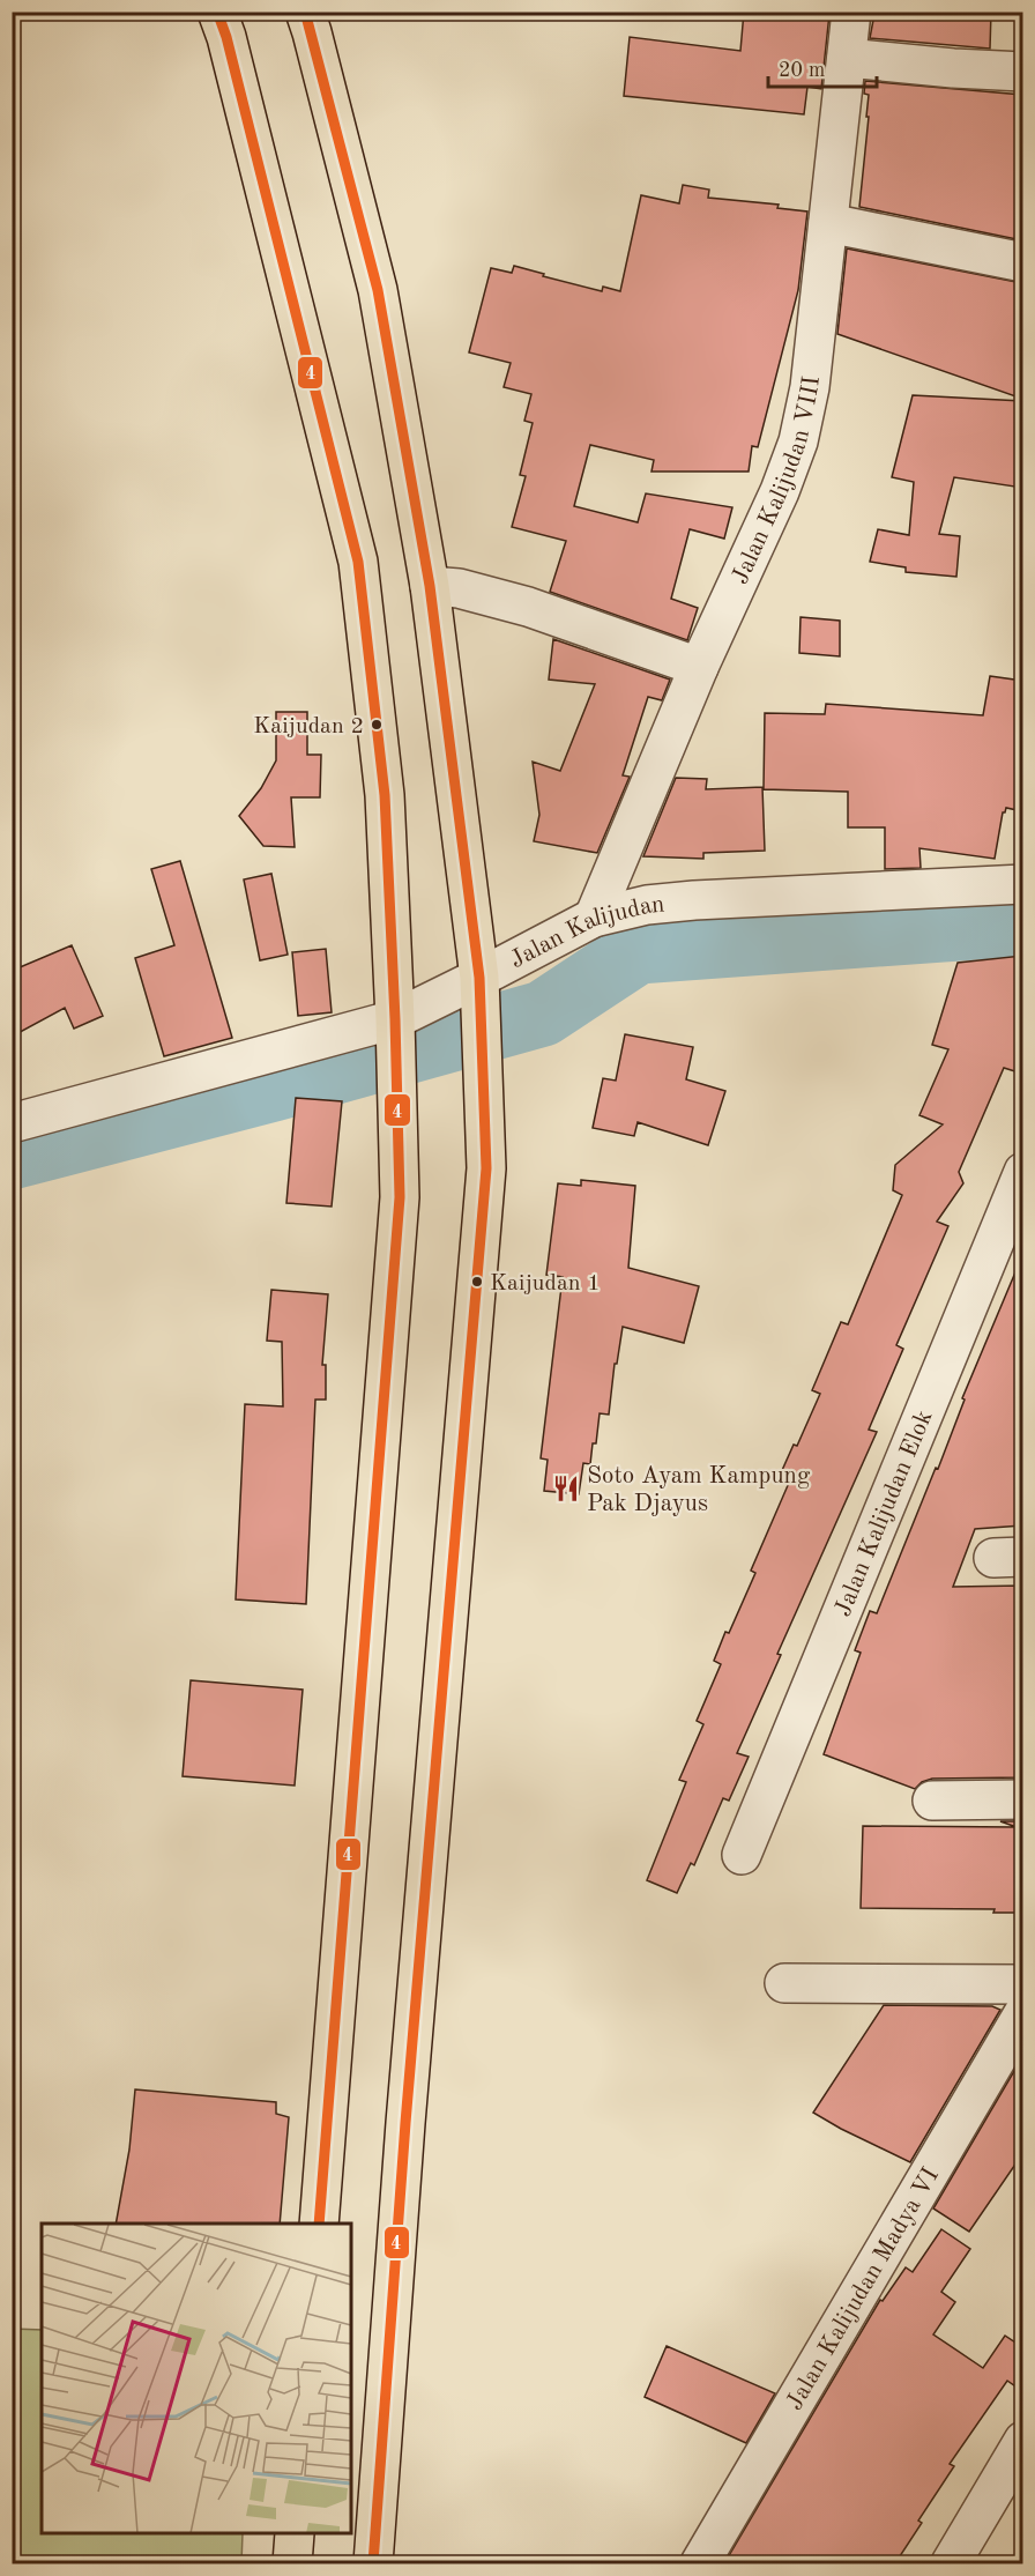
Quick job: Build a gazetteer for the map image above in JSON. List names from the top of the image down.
{
  "streets": {
    "street": [
      "Jalan Kalijudan VIII",
      "Jalan Kalijudan",
      "Jalan Kalijudan Elok",
      "Jalan Kalijudan Madya VI"
    ]
  },
  "crossings": [
    ["Jalan Kalijudan VIII", "Jalan Kalijudan"]
  ],
  "places": {
    "other": ["Kaijudan 2", "Kaijudan 1"],
    "restaurant": ["Soto Ayam Kampung Pak Djayus"]
  },
  "lines": ["transit line 4"],
  "scale_bar": "20 m"
}
